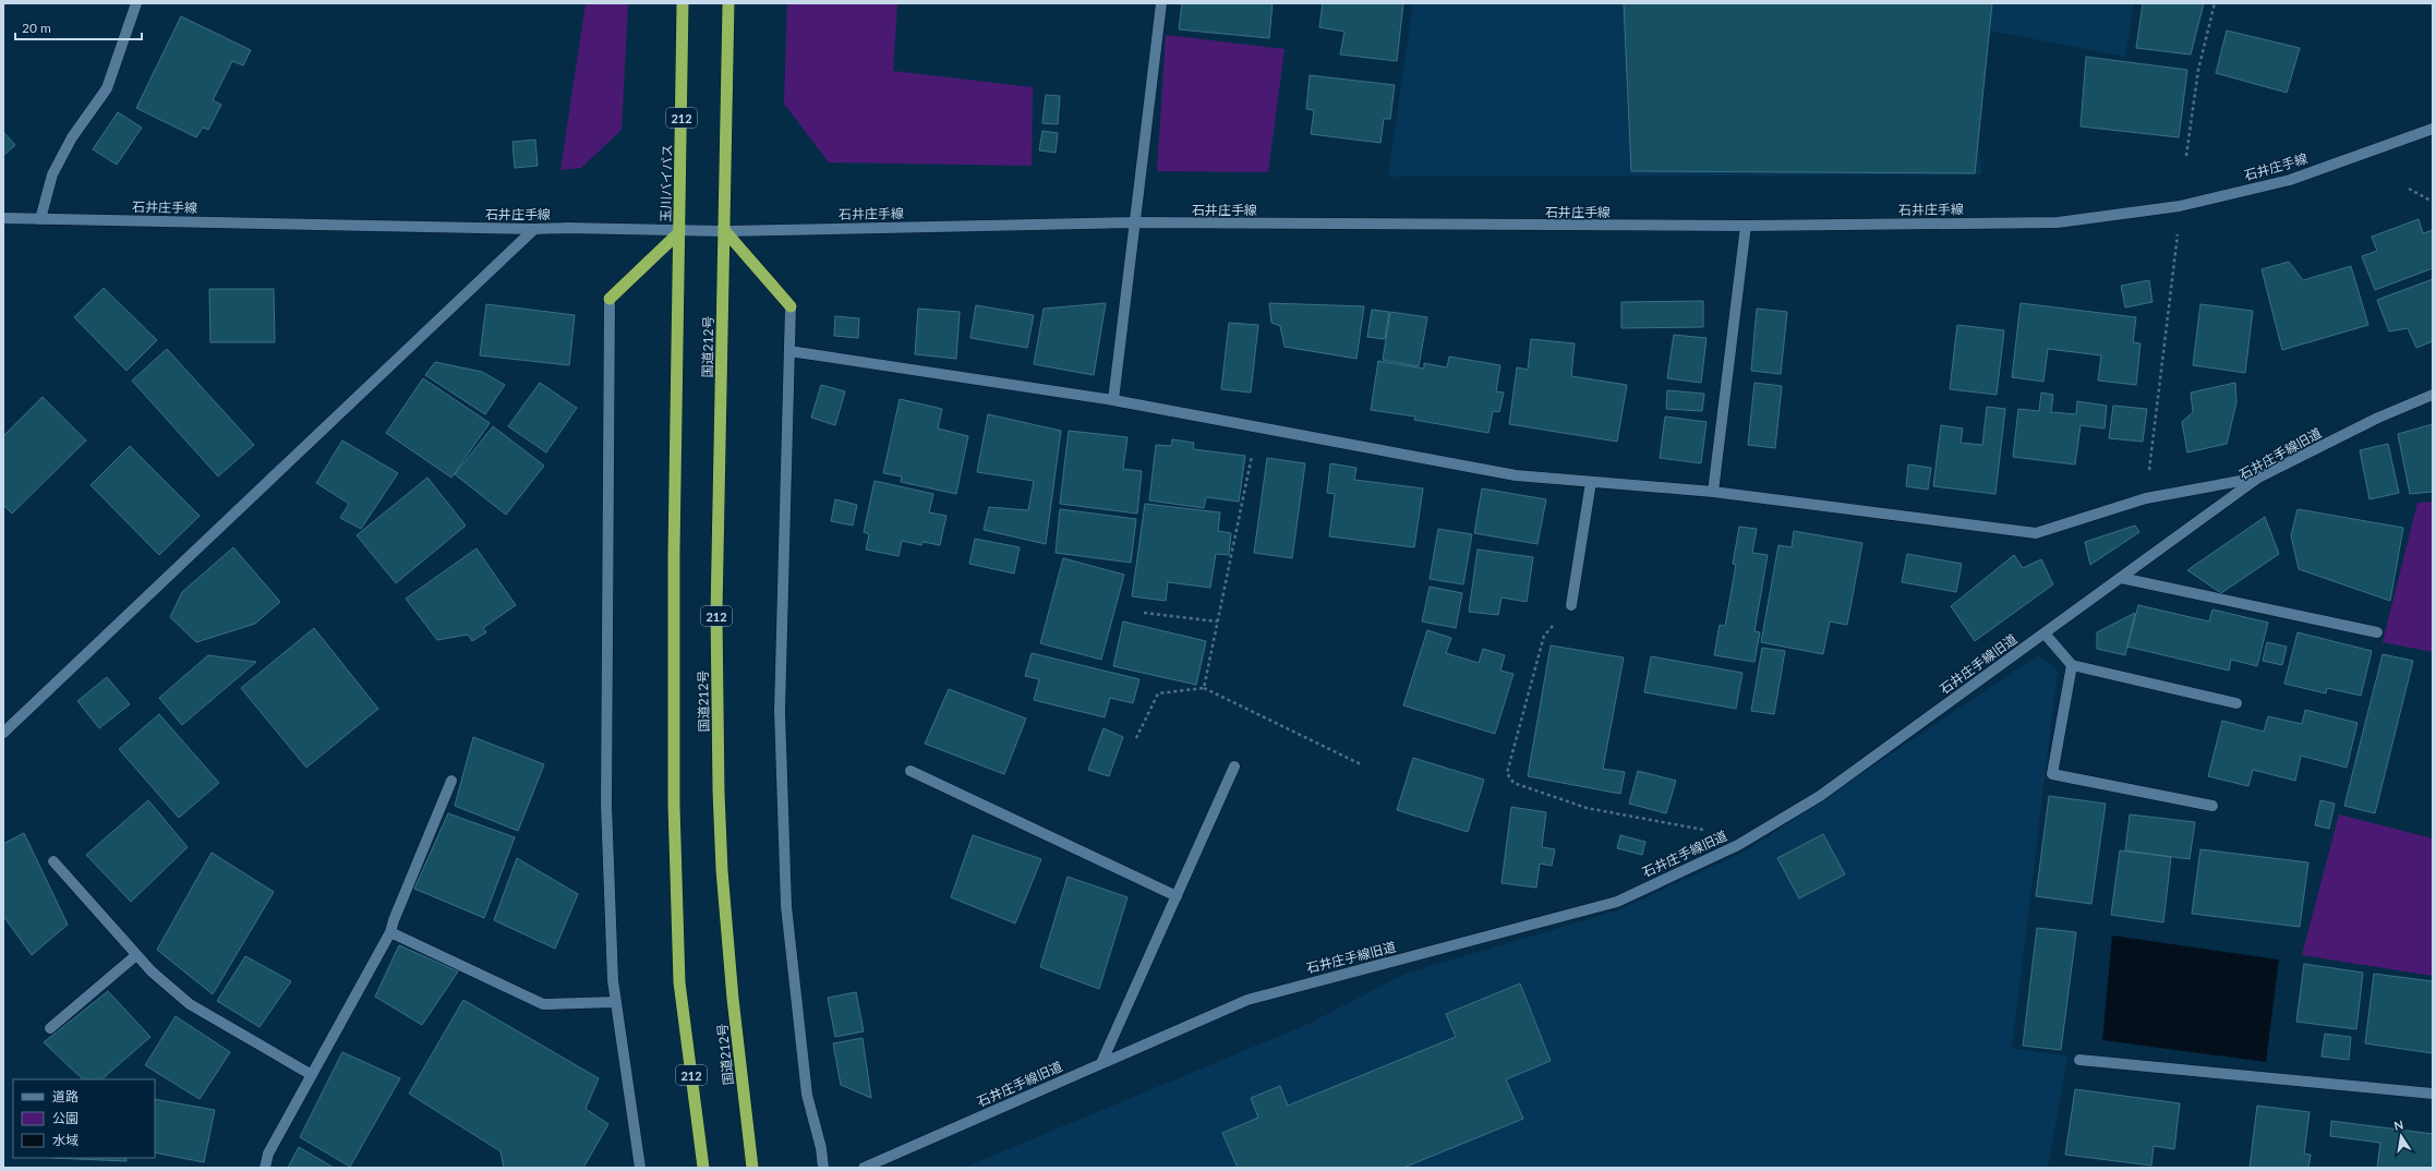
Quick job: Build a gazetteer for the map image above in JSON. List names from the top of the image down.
{
  "streets": {
    "highway": ["212", "玉川バイパス", "国道212号"],
    "street": ["石井庄手線", "石井庄手線旧道"]
  },
  "crossings": [
    ["212", "石井庄手線"],
    ["212", "玉川バイパス"],
    ["212", "国道212号"],
    ["石井庄手線", "玉川バイパス"],
    ["石井庄手線", "国道212号"]
  ],
  "legend": ["道路", "公園", "水域"],
  "scale_bar": "20 m",
  "north": "top"
}
